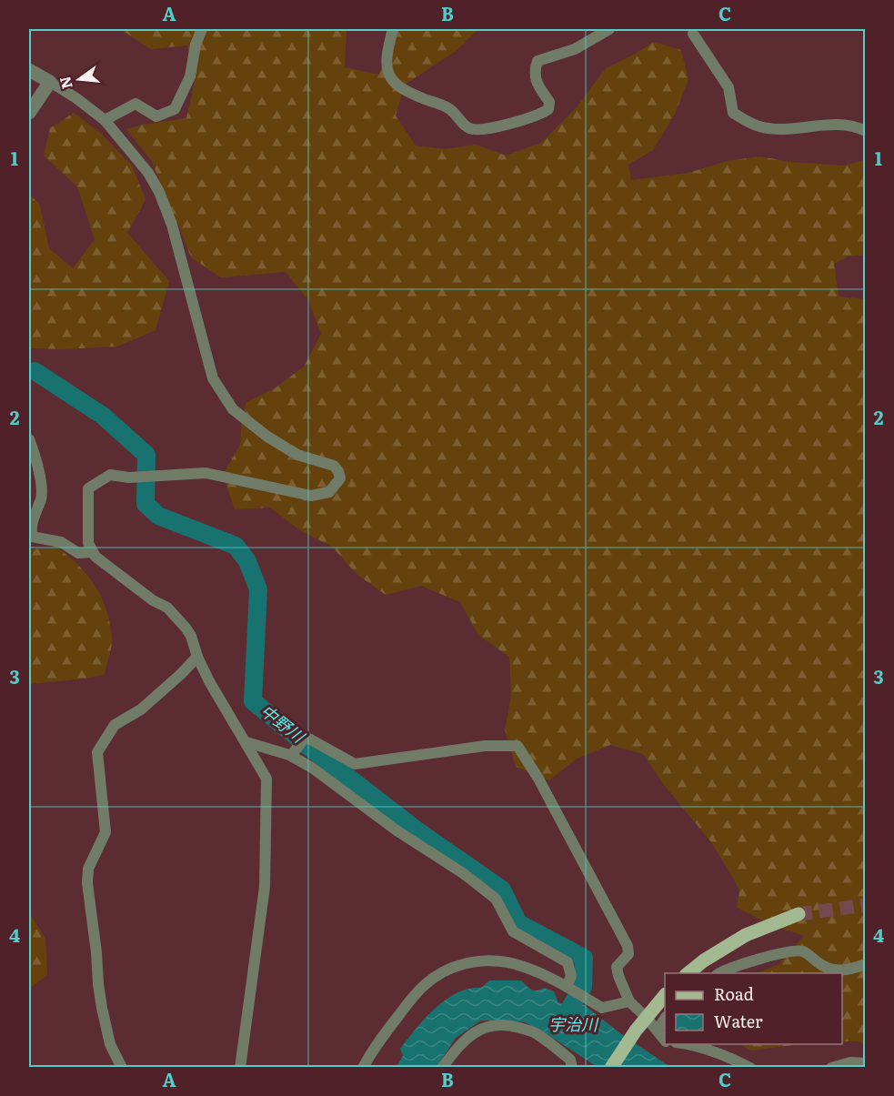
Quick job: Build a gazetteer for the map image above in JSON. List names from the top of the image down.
{
  "water": ["中野川", "宇治川"],
  "legend": ["Road", "Water"],
  "north": "left",
  "grid": {
    "columns": ["A", "B", "C"],
    "rows": [
      "1",
      "2",
      "3",
      "4"
    ]
  }
}
